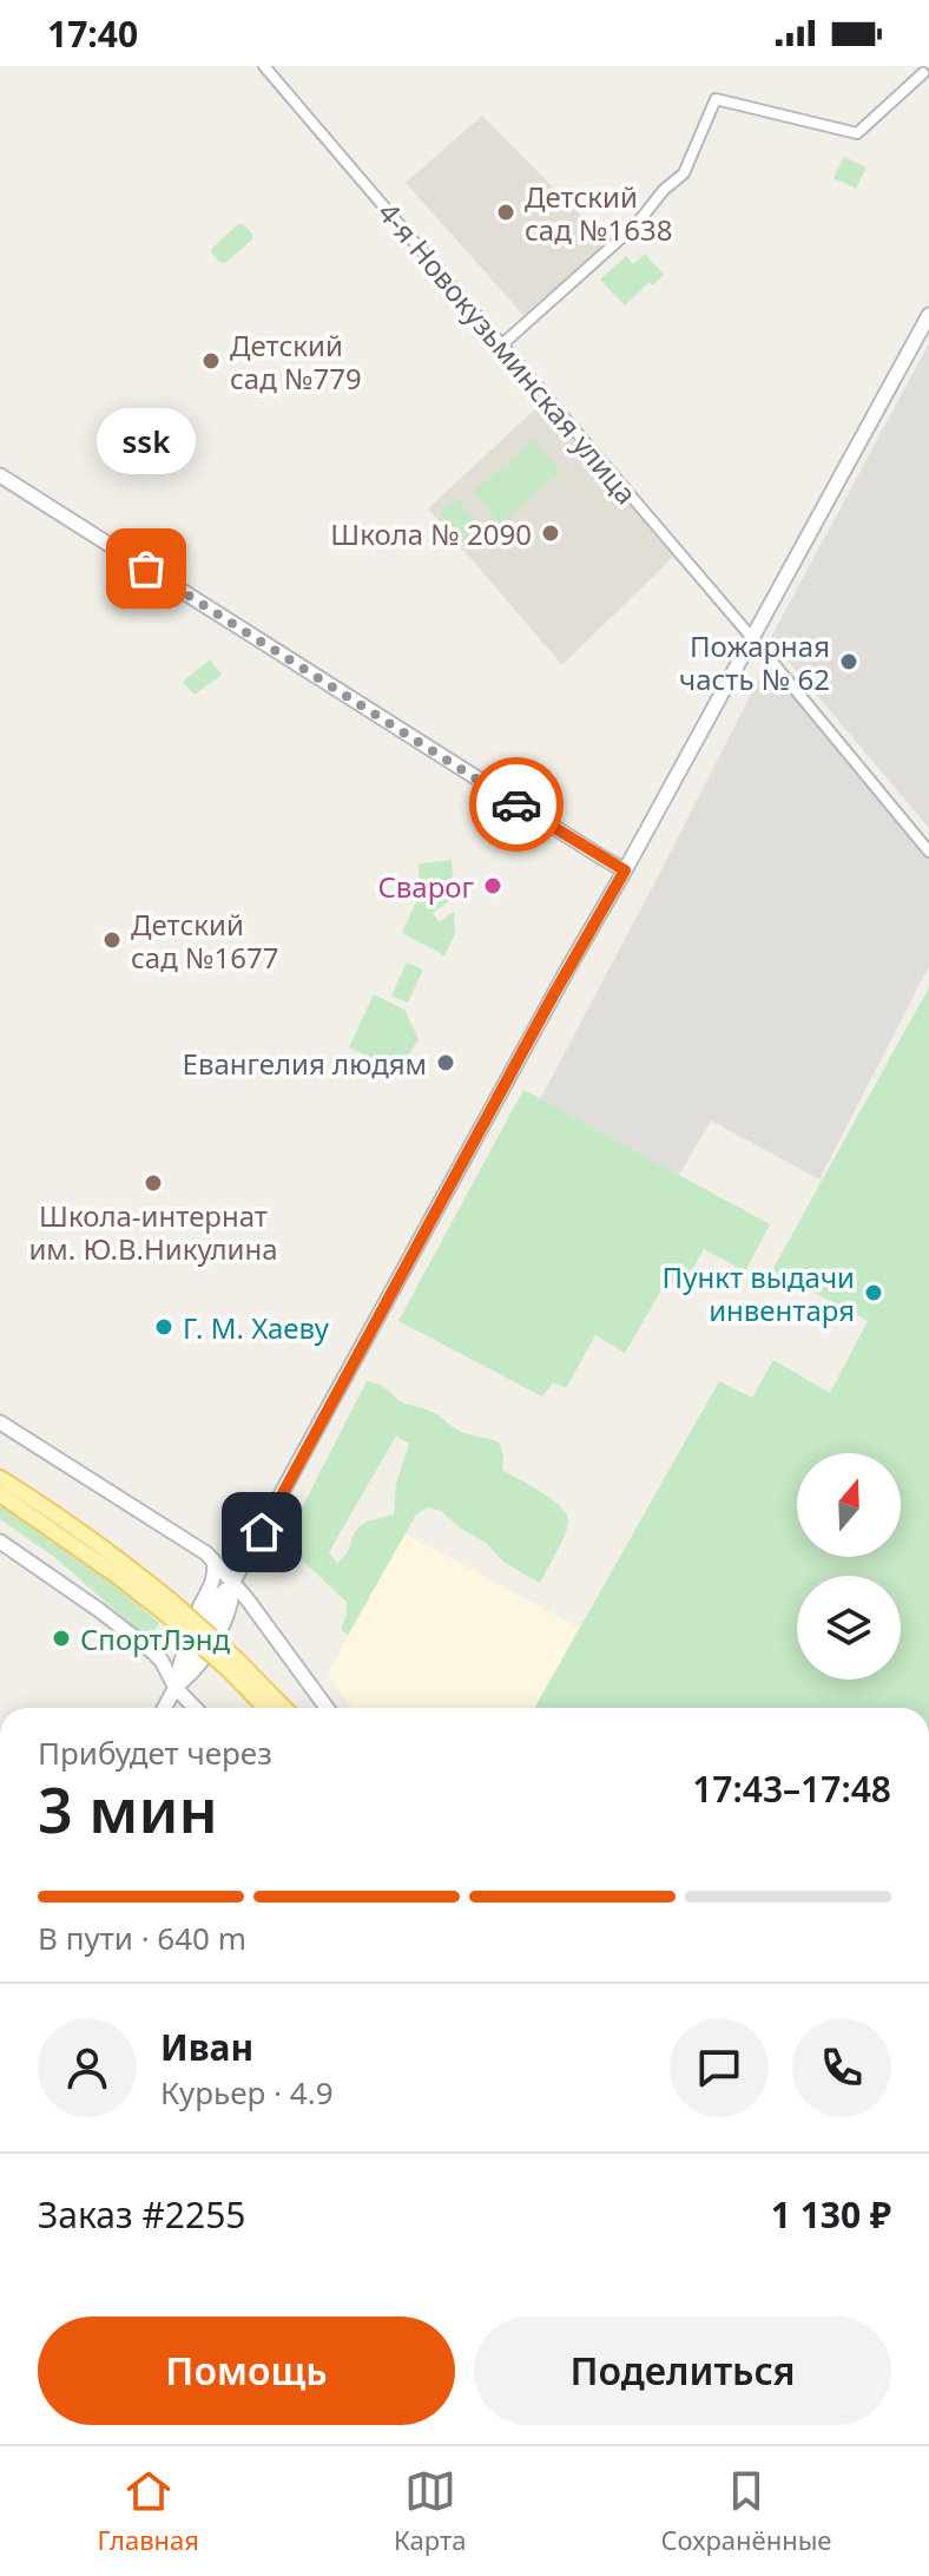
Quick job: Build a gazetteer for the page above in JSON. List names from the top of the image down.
{
  "streets": {
    "street": ["4-я Новокузьминская улица"]
  },
  "places": [
    "Детский сад №1638",
    "Детский сад №779",
    "Школа № 2090",
    "ssk",
    "Пожарная часть № 62",
    "Сварог",
    "Детский сад №1677",
    "Евангелия людям",
    "Школа-интернат им. Ю.В.Никулина",
    "Пункт выдачи инвентаря",
    "Г. М. Хаеву",
    "СпортЛэнд"
  ],
  "north": "top",
  "page": {
    "status": "17:40",
    "bubble": "ssk",
    "heading": ["3 мин", "Прибудет через", "17:43–17:48"],
    "panel": [
      "Иван",
      "Курьер · 4.9",
      "Заказ #2255",
      "1 130 ₽"
    ],
    "bar": "В пути · 640 m",
    "buttons": ["Помощь", "Поделиться"],
    "tabs": ["Главная", "Карта", "Сохранённые"]
  }
}
